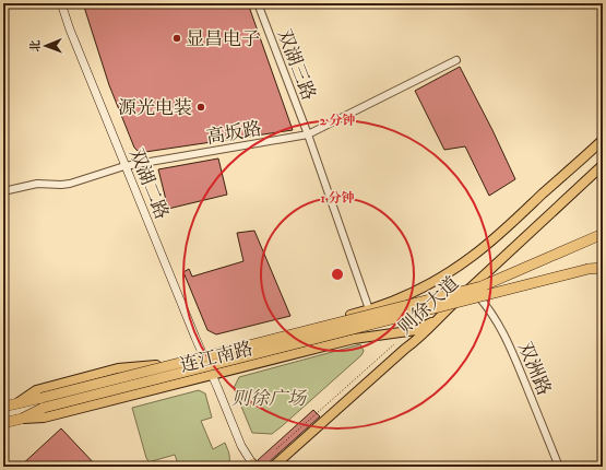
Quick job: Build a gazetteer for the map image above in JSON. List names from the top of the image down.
{
  "streets": {
    "highway": ["连江南路"],
    "main road": ["双湖二路", "则徐大道"],
    "street": ["双湖三路", "高坂路", "双洲路"]
  },
  "crossings": [
    ["双湖三路", "高坂路"],
    ["双湖三路", "则徐大道"],
    ["双湖三路", "连江南路"],
    ["高坂路", "双湖二路"],
    ["双湖二路", "连江南路"],
    ["则徐大道", "连江南路"],
    ["则徐大道", "双洲路"]
  ],
  "parks": ["则徐广场"],
  "places": ["显昌电子", "源光电装"],
  "north": "left",
  "rings": ["2 分钟", "1 分钟"]
}
